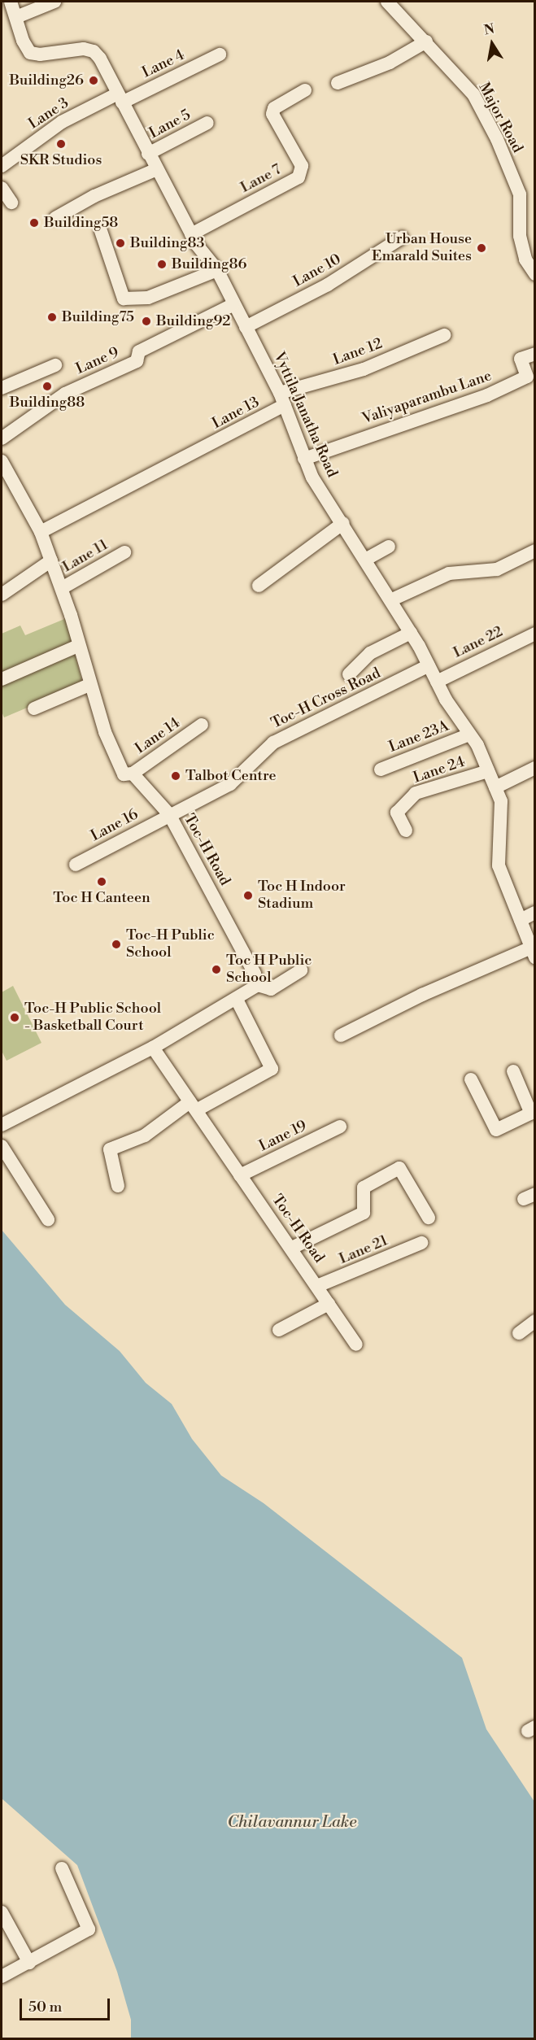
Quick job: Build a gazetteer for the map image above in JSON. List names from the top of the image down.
{
  "streets": {
    "street": [
      "Lane 4",
      "Lane 3",
      "Major Road",
      "Lane 5",
      "Lane 7",
      "Lane 10",
      "Lane 12",
      "Lane 9",
      "Valiyaparambu Lane",
      "Lane 13",
      "Vyttila Janatha Road",
      "Lane 11",
      "Lane 22",
      "Toc-H Cross Road",
      "Lane 14",
      "Lane 23A",
      "Lane 24",
      "Lane 16",
      "Toc-H Road",
      "Lane 19",
      "Lane 21"
    ]
  },
  "crossings": [
    ["Lane 4", "Lane 3"],
    ["Lane 4", "Vyttila Janatha Road"],
    ["Lane 3", "Vyttila Janatha Road"],
    ["Lane 5", "Vyttila Janatha Road"],
    ["Lane 7", "Vyttila Janatha Road"],
    ["Lane 10", "Vyttila Janatha Road"],
    ["Lane 12", "Lane 13"],
    ["Lane 12", "Vyttila Janatha Road"],
    ["Lane 9", "Vyttila Janatha Road"],
    ["Valiyaparambu Lane", "Vyttila Janatha Road"],
    ["Lane 13", "Vyttila Janatha Road"],
    ["Lane 13", "Toc-H Road"],
    ["Vyttila Janatha Road", "Lane 22"],
    ["Vyttila Janatha Road", "Toc-H Cross Road"],
    ["Vyttila Janatha Road", "Lane 23A"],
    ["Vyttila Janatha Road", "Lane 24"],
    ["Lane 11", "Toc-H Road"],
    ["Toc-H Cross Road", "Lane 16"],
    ["Toc-H Cross Road", "Toc-H Road"],
    ["Lane 14", "Toc-H Road"],
    ["Lane 16", "Toc-H Road"],
    ["Toc-H Road", "Lane 19"],
    ["Toc-H Road", "Lane 21"]
  ],
  "water": ["Chilavannur Lake"],
  "places": [
    "Building26",
    "SKR Studios",
    "Building58",
    "Building83",
    "Urban House Emarald Suites",
    "Building86",
    "Building75",
    "Building92",
    "Building88",
    "Talbot Centre",
    "Toc H Canteen",
    "Toc H Indoor Stadium",
    "Toc-H Public School",
    "Toc H Public School",
    "Toc-H Public School - Basketball Court"
  ],
  "scale_bar": "50 m",
  "north": "top"
}
